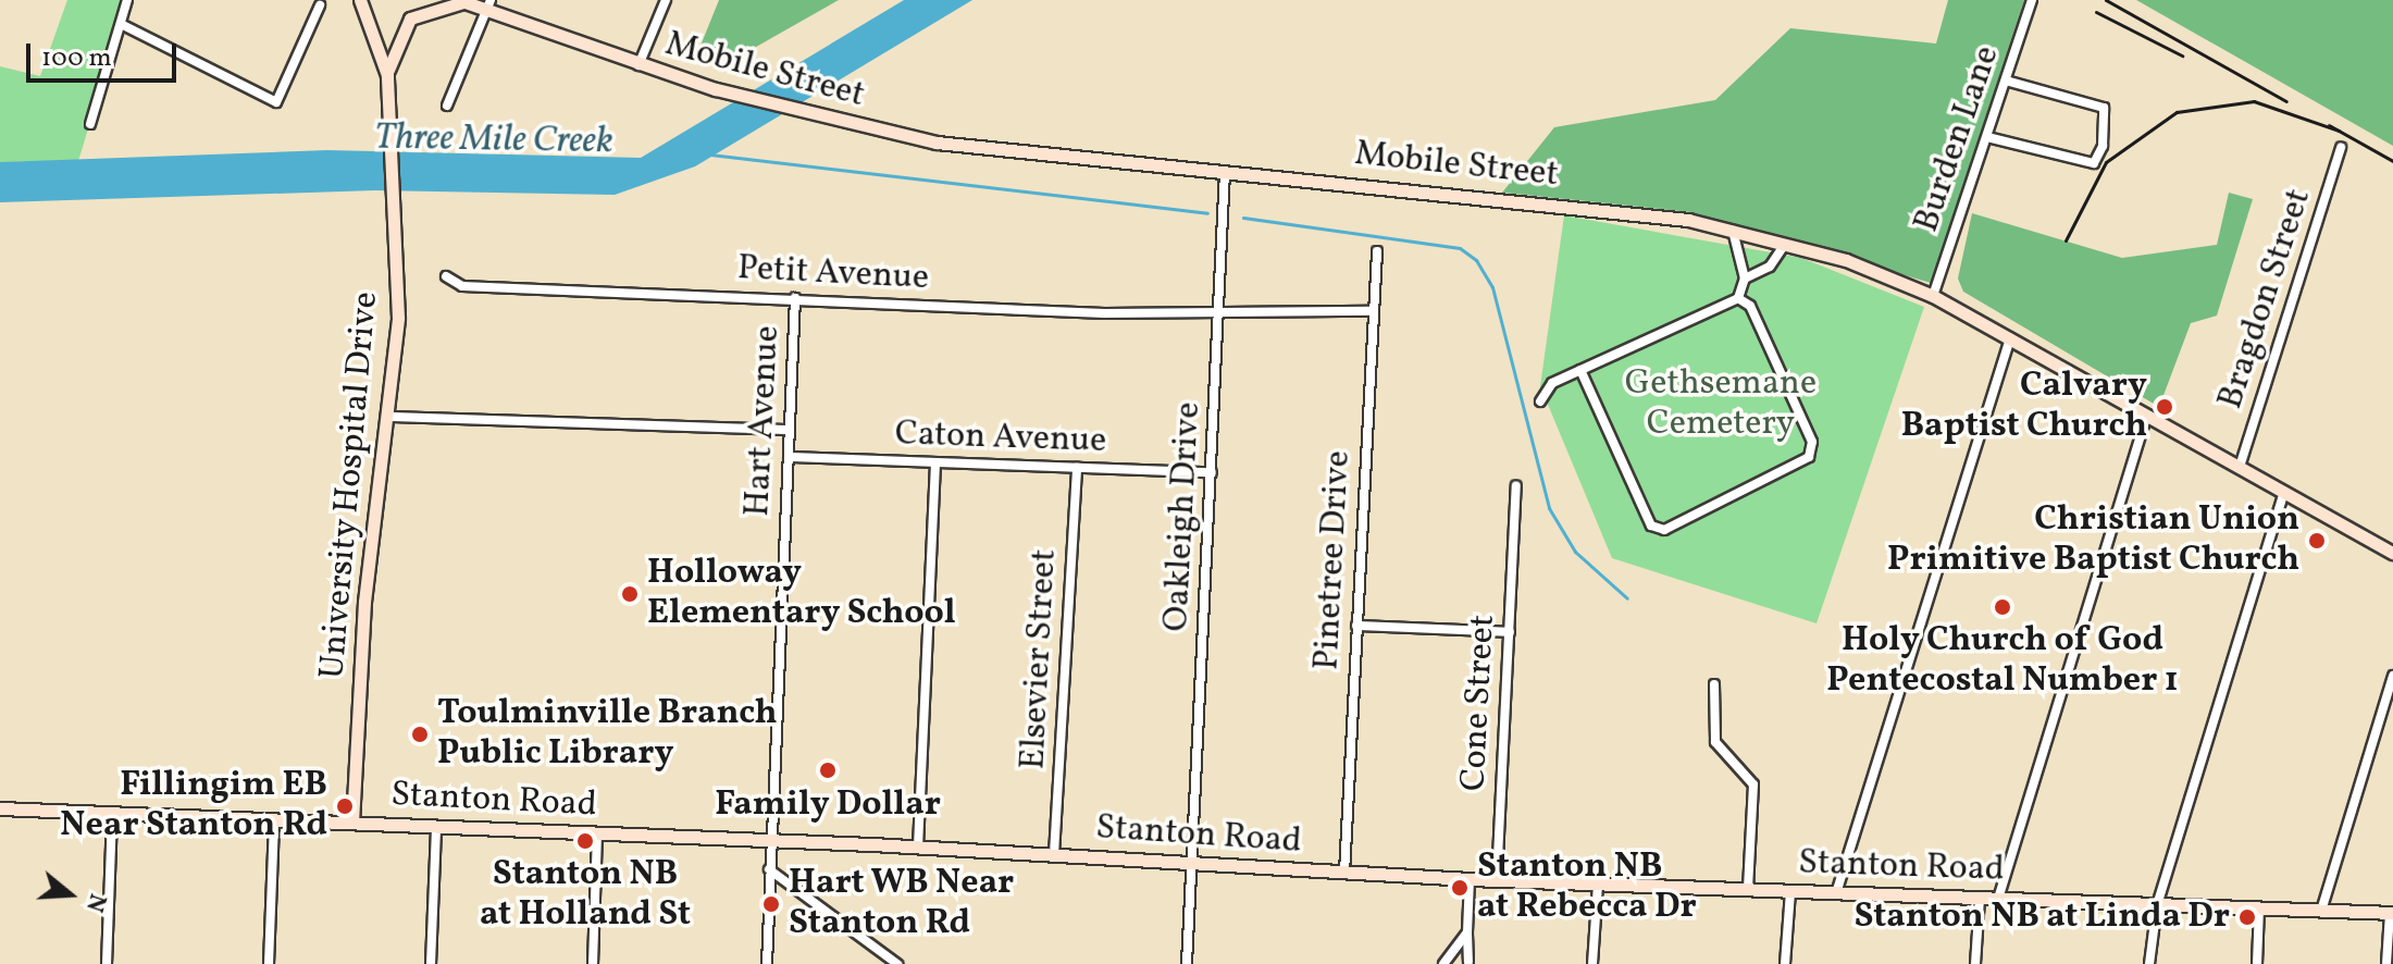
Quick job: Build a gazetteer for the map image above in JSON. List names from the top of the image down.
{
  "streets": {
    "street": [
      "Mobile Street",
      "Burden Lane",
      "Petit Avenue",
      "Bragdon Street",
      "Hart Avenue",
      "Caton Avenue",
      "University Hospital Drive",
      "Oakleigh Drive",
      "Pinetree Drive",
      "Elsevier Street",
      "Cone Street",
      "Stanton Road"
    ]
  },
  "crossings": [
    ["Mobile Street", "Burden Lane"],
    ["Mobile Street", "Bragdon Street"],
    ["Mobile Street", "Oakleigh Drive"],
    ["Petit Avenue", "Hart Avenue"],
    ["Petit Avenue", "Oakleigh Drive"],
    ["Petit Avenue", "Pinetree Drive"],
    ["Hart Avenue", "Caton Avenue"],
    ["Hart Avenue", "Stanton Road"],
    ["Caton Avenue", "Oakleigh Drive"],
    ["Caton Avenue", "Elsevier Street"],
    ["University Hospital Drive", "Stanton Road"],
    ["Oakleigh Drive", "Stanton Road"],
    ["Pinetree Drive", "Stanton Road"],
    ["Elsevier Street", "Stanton Road"],
    ["Cone Street", "Stanton Road"]
  ],
  "water": ["Three Mile Creek"],
  "parks": ["Gethsemane Cemetery"],
  "places": [
    "Calvary Baptist Church",
    "Christian Union Primitive Baptist Church",
    "Holloway Elementary School",
    "Holy Church of God Pentecostal Number 1",
    "Toulminville Branch Public Library",
    "Family Dollar",
    "Fillingim EB Near Stanton Rd",
    "Stanton NB at Holland St",
    "Stanton NB at Rebecca Dr",
    "Hart WB Near Stanton Rd",
    "Stanton NB at Linda Dr"
  ],
  "scale_bar": "100 m",
  "north": "right"
}
